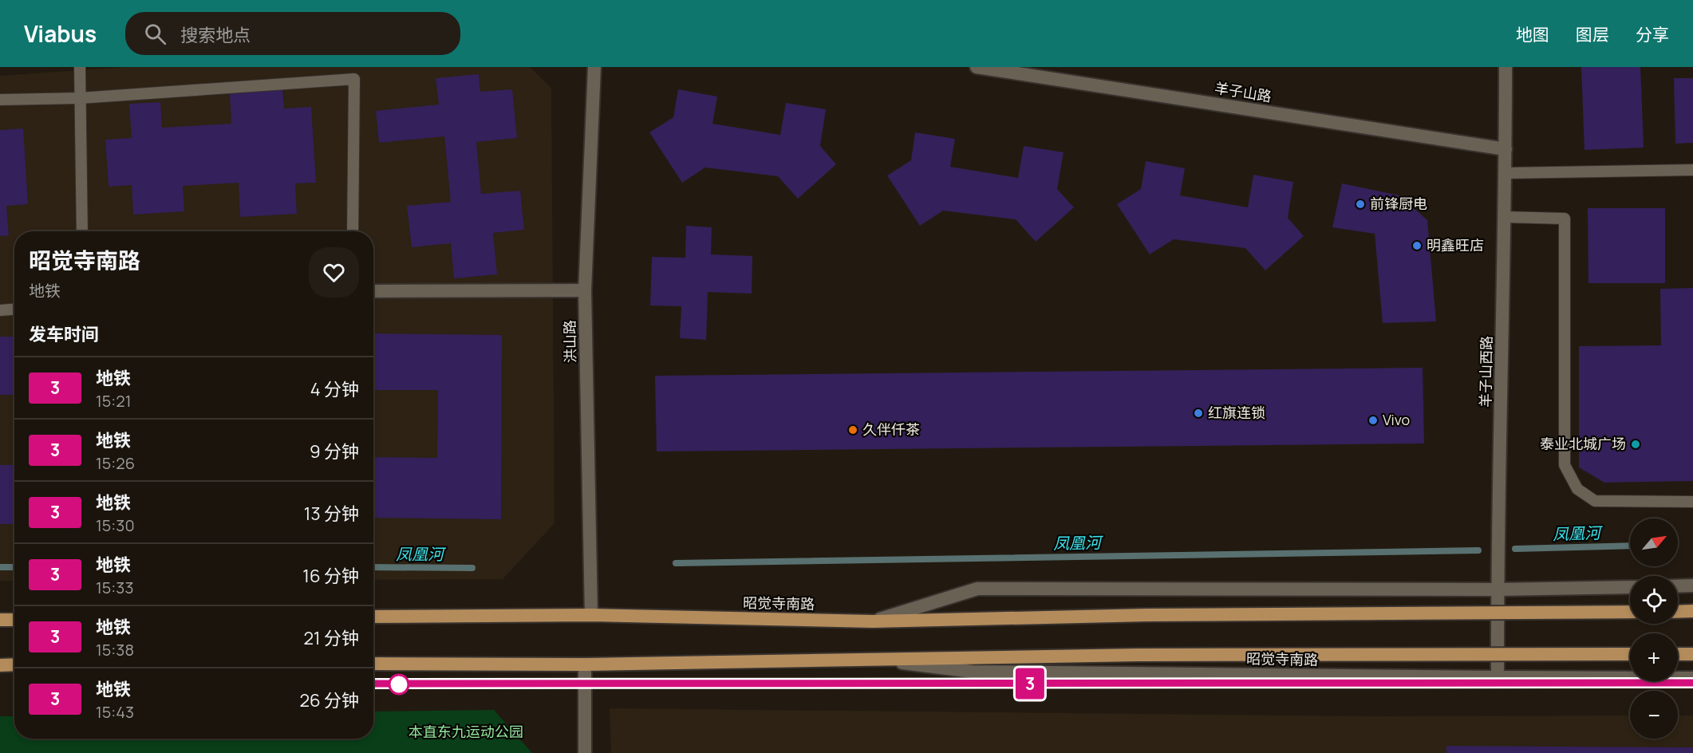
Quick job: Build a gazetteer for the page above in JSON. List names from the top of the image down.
{
  "streets": {
    "main road": ["昭觉寺南路"],
    "street": ["羊子山路", "洪山路", "羊子山西路"]
  },
  "crossings": [
    ["羊子山路", "羊子山西路"],
    ["洪山路", "昭觉寺南路"],
    ["羊子山西路", "昭觉寺南路"]
  ],
  "water": ["凤凰河"],
  "parks": ["本直东九运动公园"],
  "places": [
    "前锋厨电",
    "明鑫旺店",
    "红旗连锁",
    "Vivo",
    "久伴仟茶",
    "泰业北城广场"
  ],
  "lines": ["metro line 3"],
  "north": "top right",
  "page": {
    "header": "Viabus",
    "search": "搜索地点",
    "nav": ["地图", "图层", "分享"],
    "on_map": "3",
    "heading": [
      ["昭觉寺南路", "地铁"],
      "发车时间"
    ],
    "list": [
      {
        "mark": "3",
        "name": "地铁",
        "note": "15:21",
        "value": "4 分钟"
      },
      {
        "mark": "3",
        "name": "地铁",
        "note": "15:26",
        "value": "9 分钟"
      },
      {
        "mark": "3",
        "name": "地铁",
        "note": "15:30",
        "value": "13 分钟"
      },
      {
        "mark": "3",
        "name": "地铁",
        "note": "15:33",
        "value": "16 分钟"
      },
      {
        "mark": "3",
        "name": "地铁",
        "note": "15:38",
        "value": "21 分钟"
      },
      {
        "mark": "3",
        "name": "地铁",
        "note": "15:43",
        "value": "26 分钟"
      }
    ],
    "map_buttons": ["+", "−"]
  }
}
